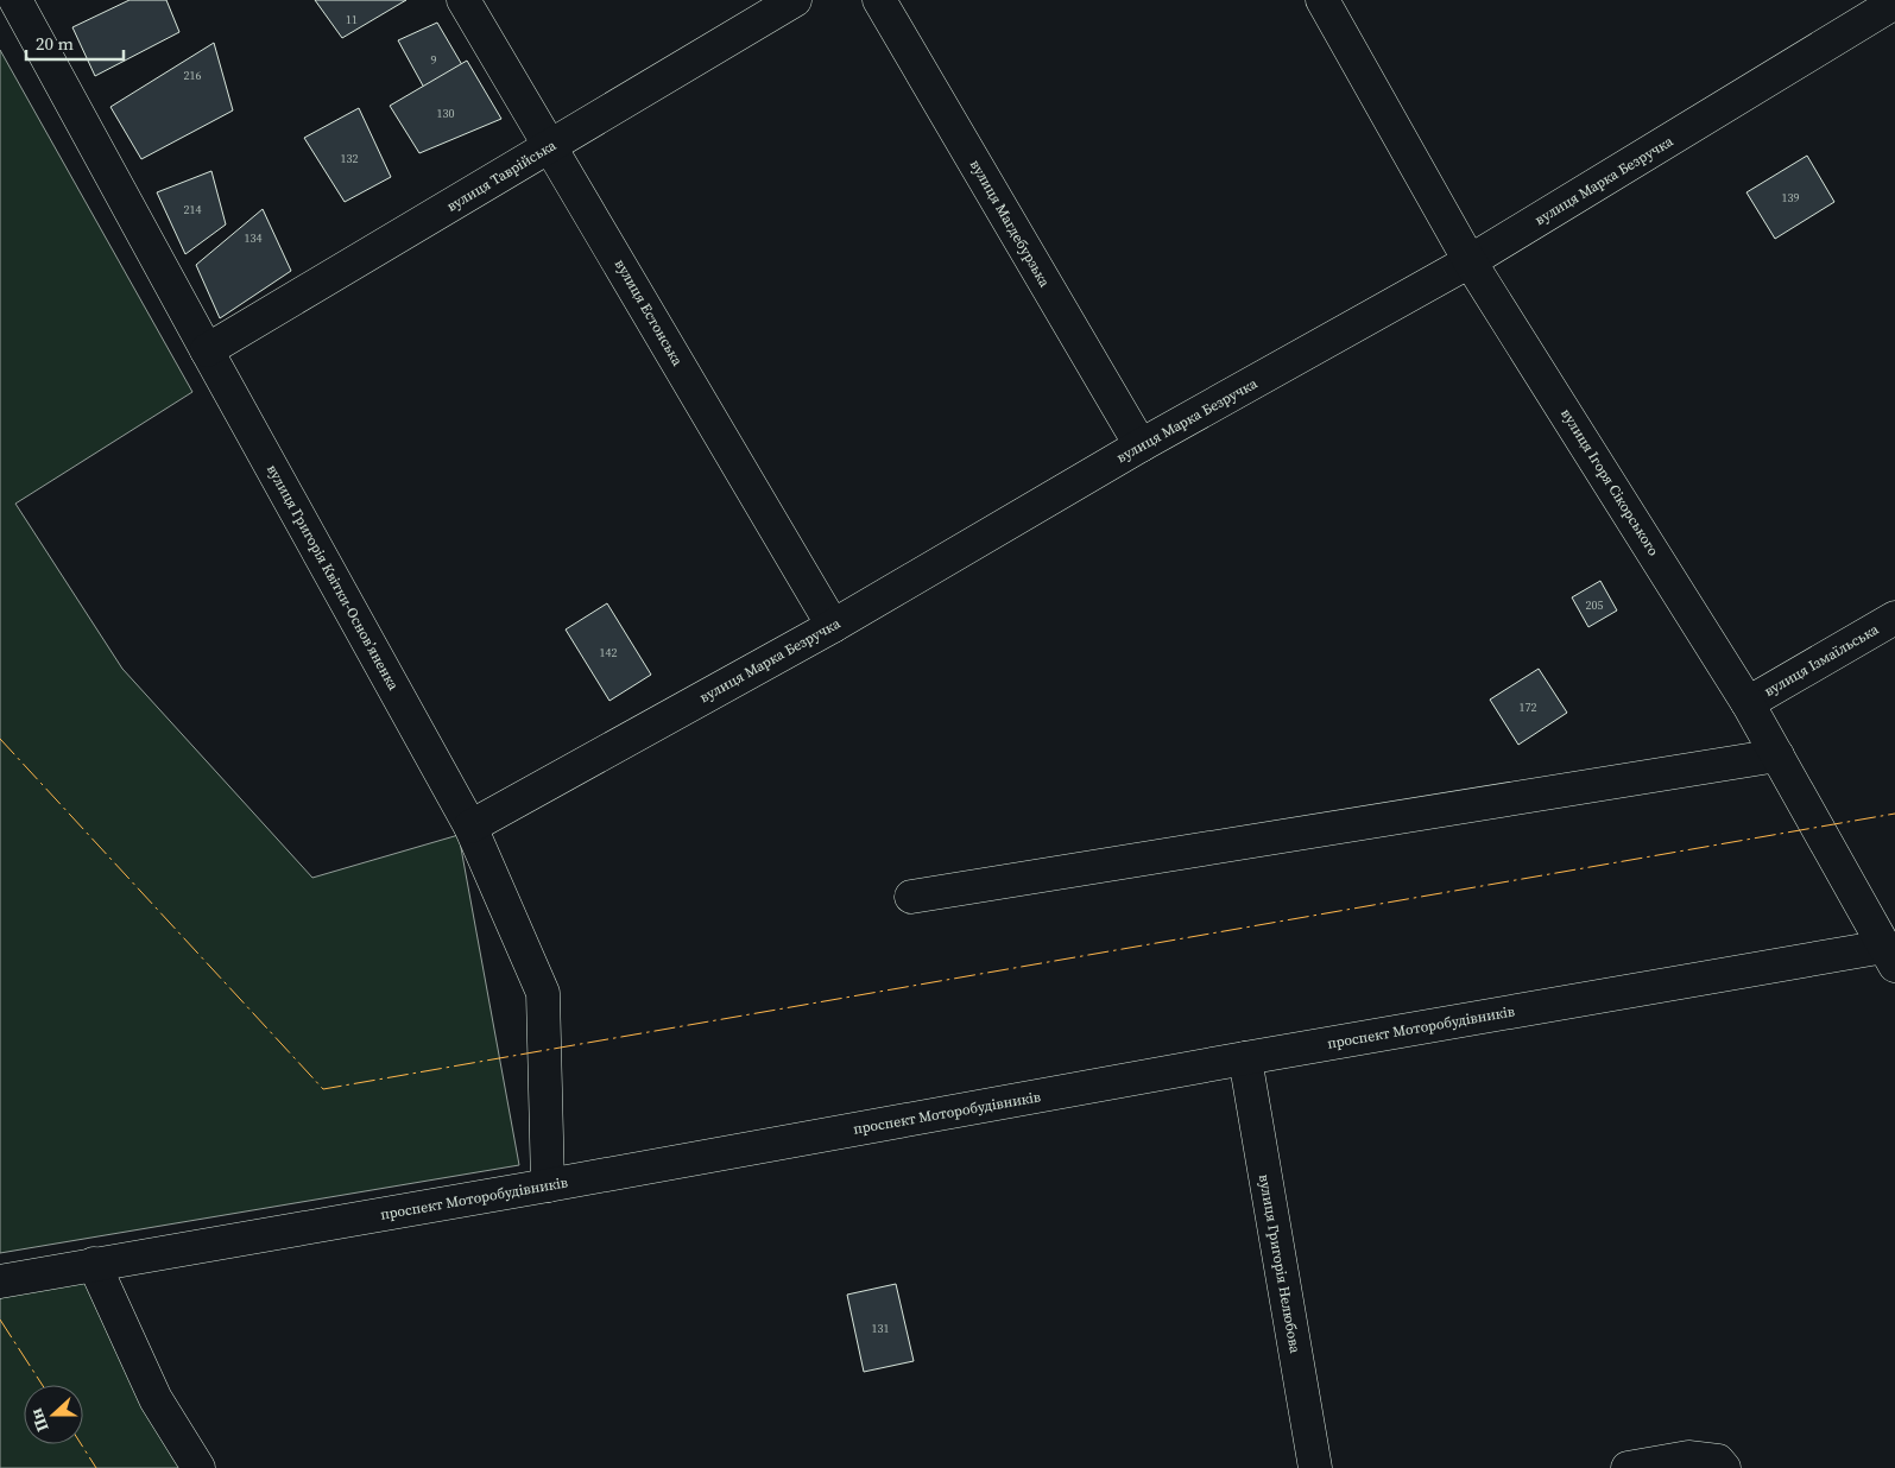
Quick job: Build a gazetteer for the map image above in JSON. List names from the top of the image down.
{
  "streets": {
    "street": [
      "вулиця Таврійська",
      "вулиця Марка Безручка",
      "вулиця Магдебурзька",
      "вулиця Естонська",
      "вулиця Ігоря Сікорського",
      "вулиця Григорія Квітки-Основʼяненка",
      "вулиця Ізмаїльська",
      "проспект Моторобудівників",
      "вулиця Григорія Нелюбова"
    ]
  },
  "crossings": [
    ["вулиця Таврійська", "вулиця Естонська"],
    ["вулиця Таврійська", "вулиця Григорія Квітки-Основʼяненка"],
    ["вулиця Марка Безручка", "вулиця Магдебурзька"],
    ["вулиця Марка Безручка", "вулиця Естонська"],
    ["вулиця Марка Безручка", "вулиця Ігоря Сікорського"],
    ["вулиця Марка Безручка", "вулиця Григорія Квітки-Основʼяненка"],
    ["вулиця Ігоря Сікорського", "вулиця Ізмаїльська"],
    ["вулиця Ігоря Сікорського", "проспект Моторобудівників"],
    ["вулиця Григорія Квітки-Основʼяненка", "проспект Моторобудівників"],
    ["проспект Моторобудівників", "вулиця Григорія Нелюбова"]
  ],
  "house_numbers": [
    "11",
    "9",
    "216",
    "130",
    "132",
    "139",
    "214",
    "134",
    "205",
    "142",
    "172",
    "131"
  ],
  "scale_bar": "20 m",
  "north": "left"
}
